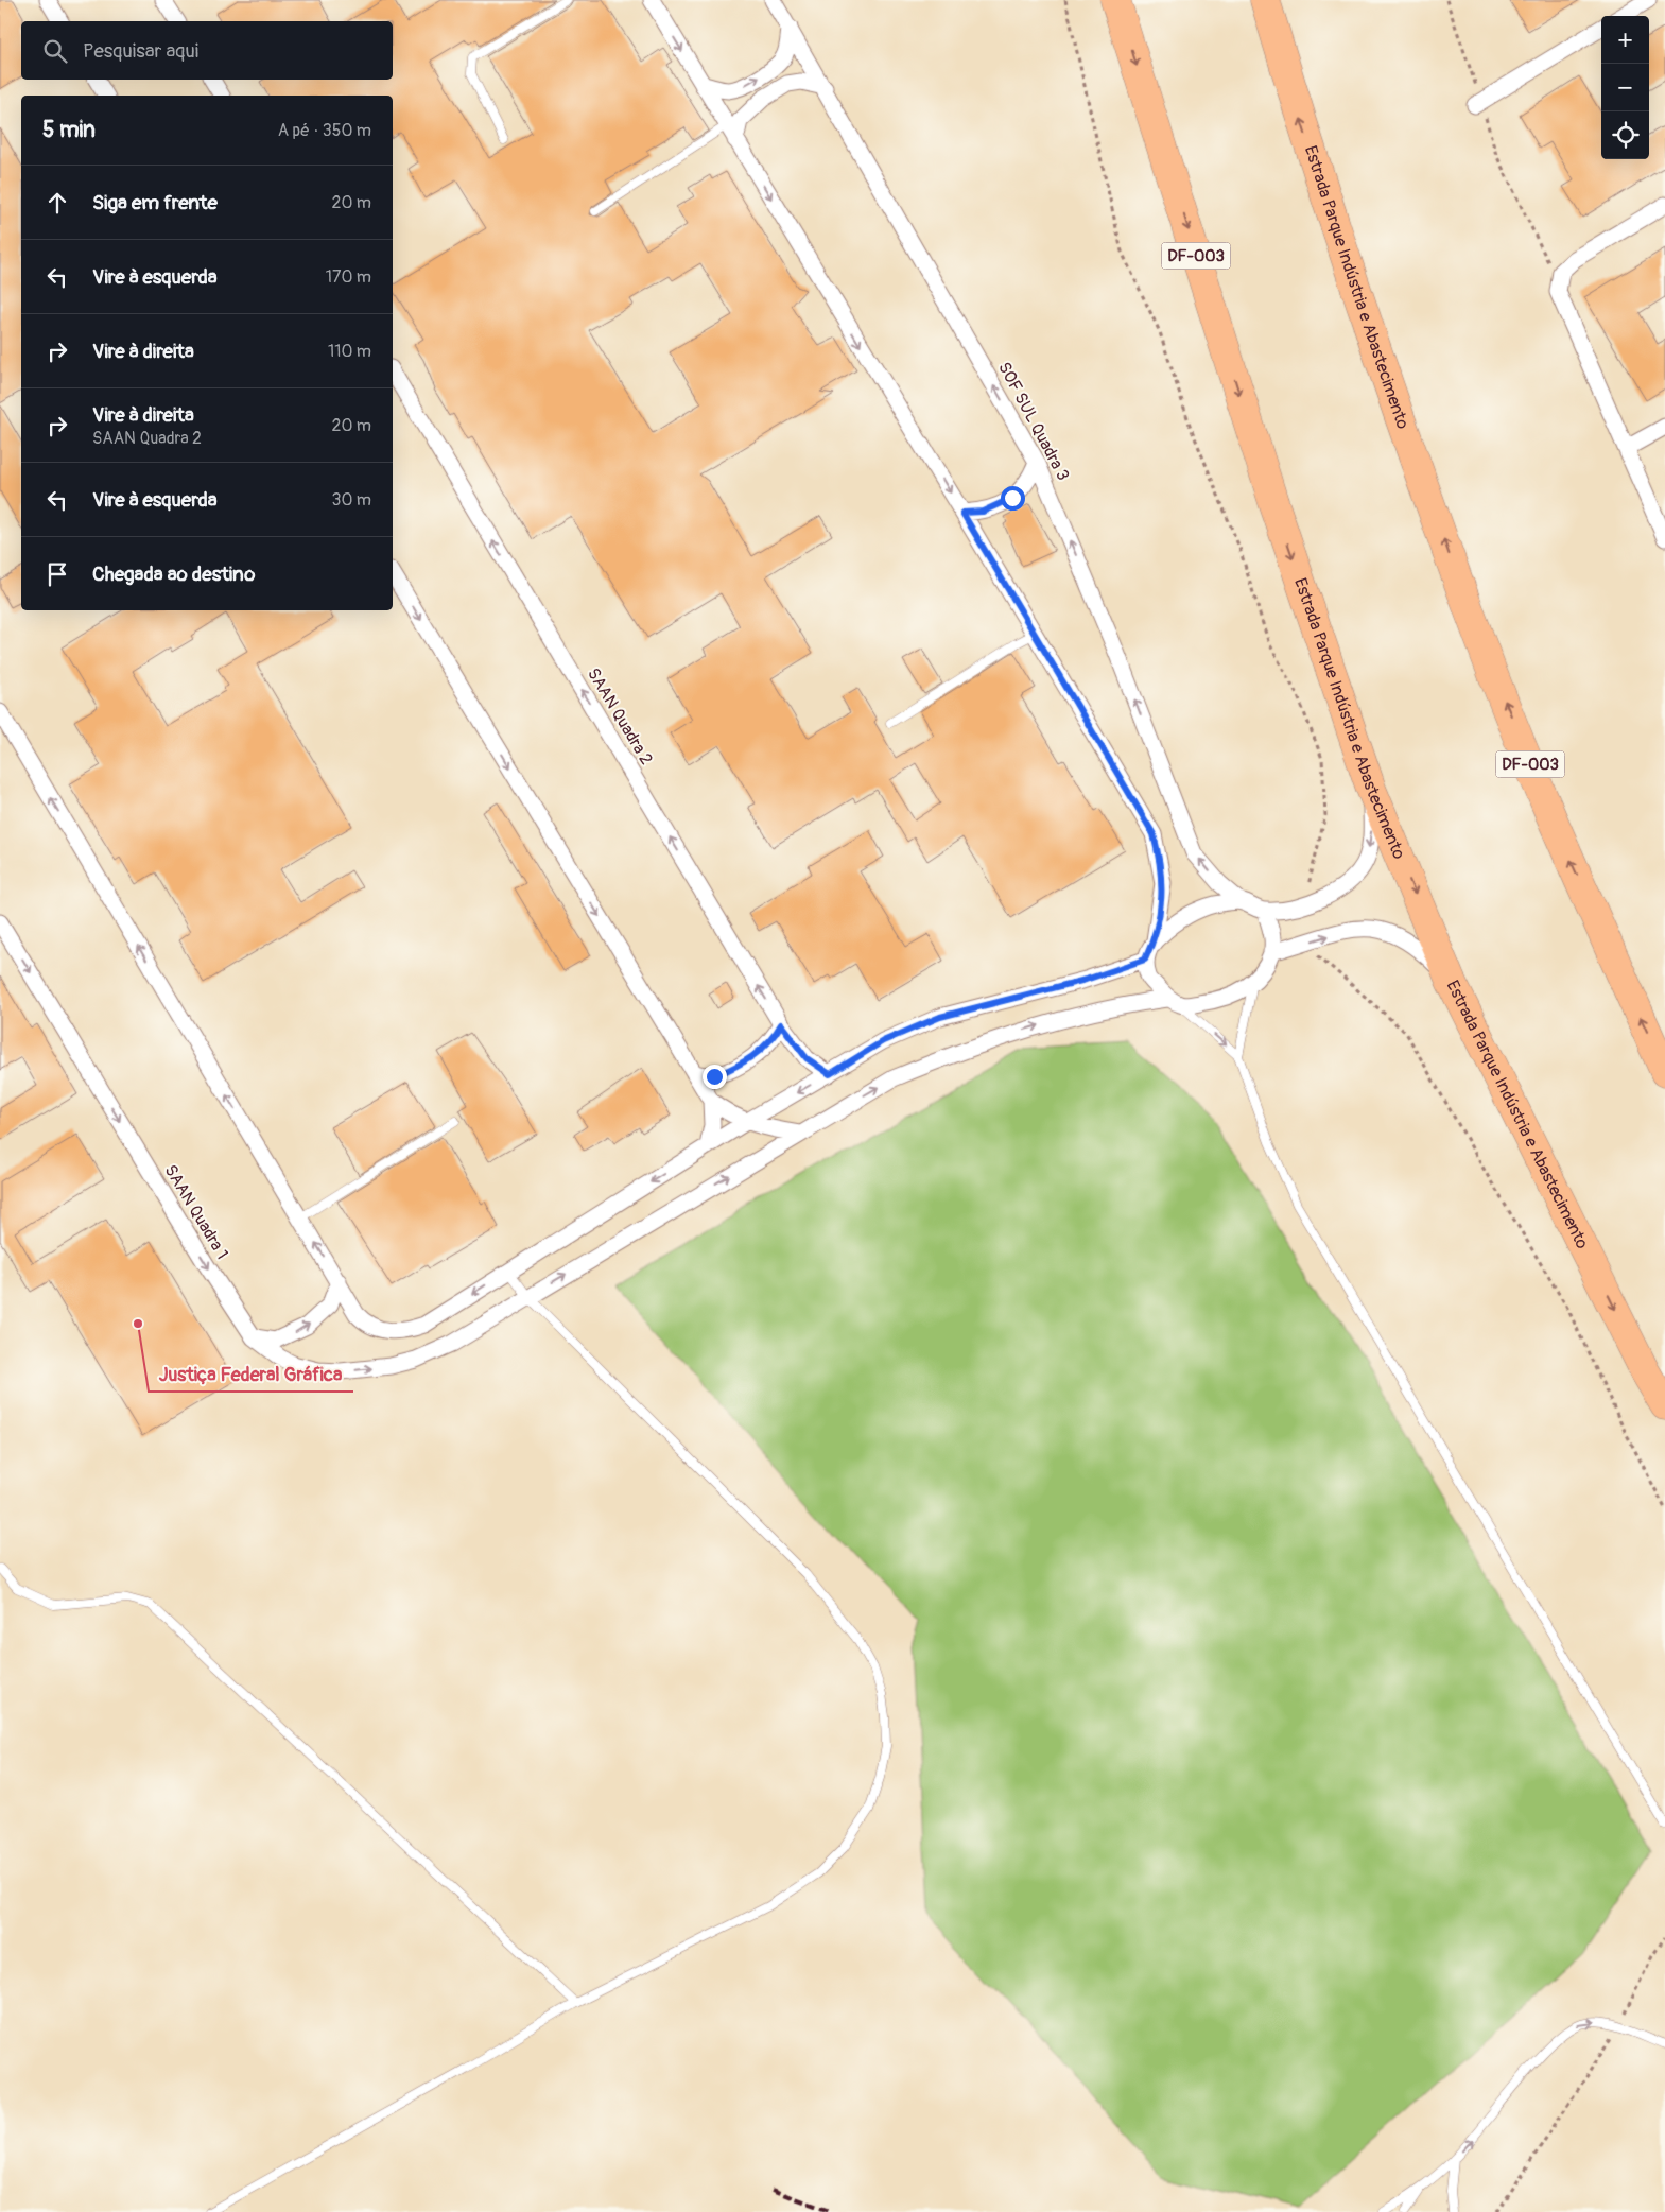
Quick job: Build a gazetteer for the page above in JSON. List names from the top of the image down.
{
  "streets": {
    "highway": ["DF-003", "Estrada Parque Indústria e Abastecimento"],
    "street": ["SOF SUL Quadra 3", "SAAN Quadra 2", "SAAN Quadra 1"]
  },
  "crossings": [
    ["SOF SUL Quadra 3", "SAAN Quadra 1"]
  ],
  "places": ["Justiça Federal Gráfica"],
  "page": {
    "map_buttons": ["+", "−"],
    "search": "Pesquisar aqui",
    "heading": ["5 min", "A pé · 350 m"],
    "list": [
      ["Siga em frente", "20 m"],
      ["Vire à esquerda", "170 m"],
      ["Vire à direita", "110 m"],
      ["Vire à direita", "SAAN Quadra 2", "20 m"],
      ["Vire à esquerda", "30 m"],
      "Chegada ao destino"
    ]
  }
}
